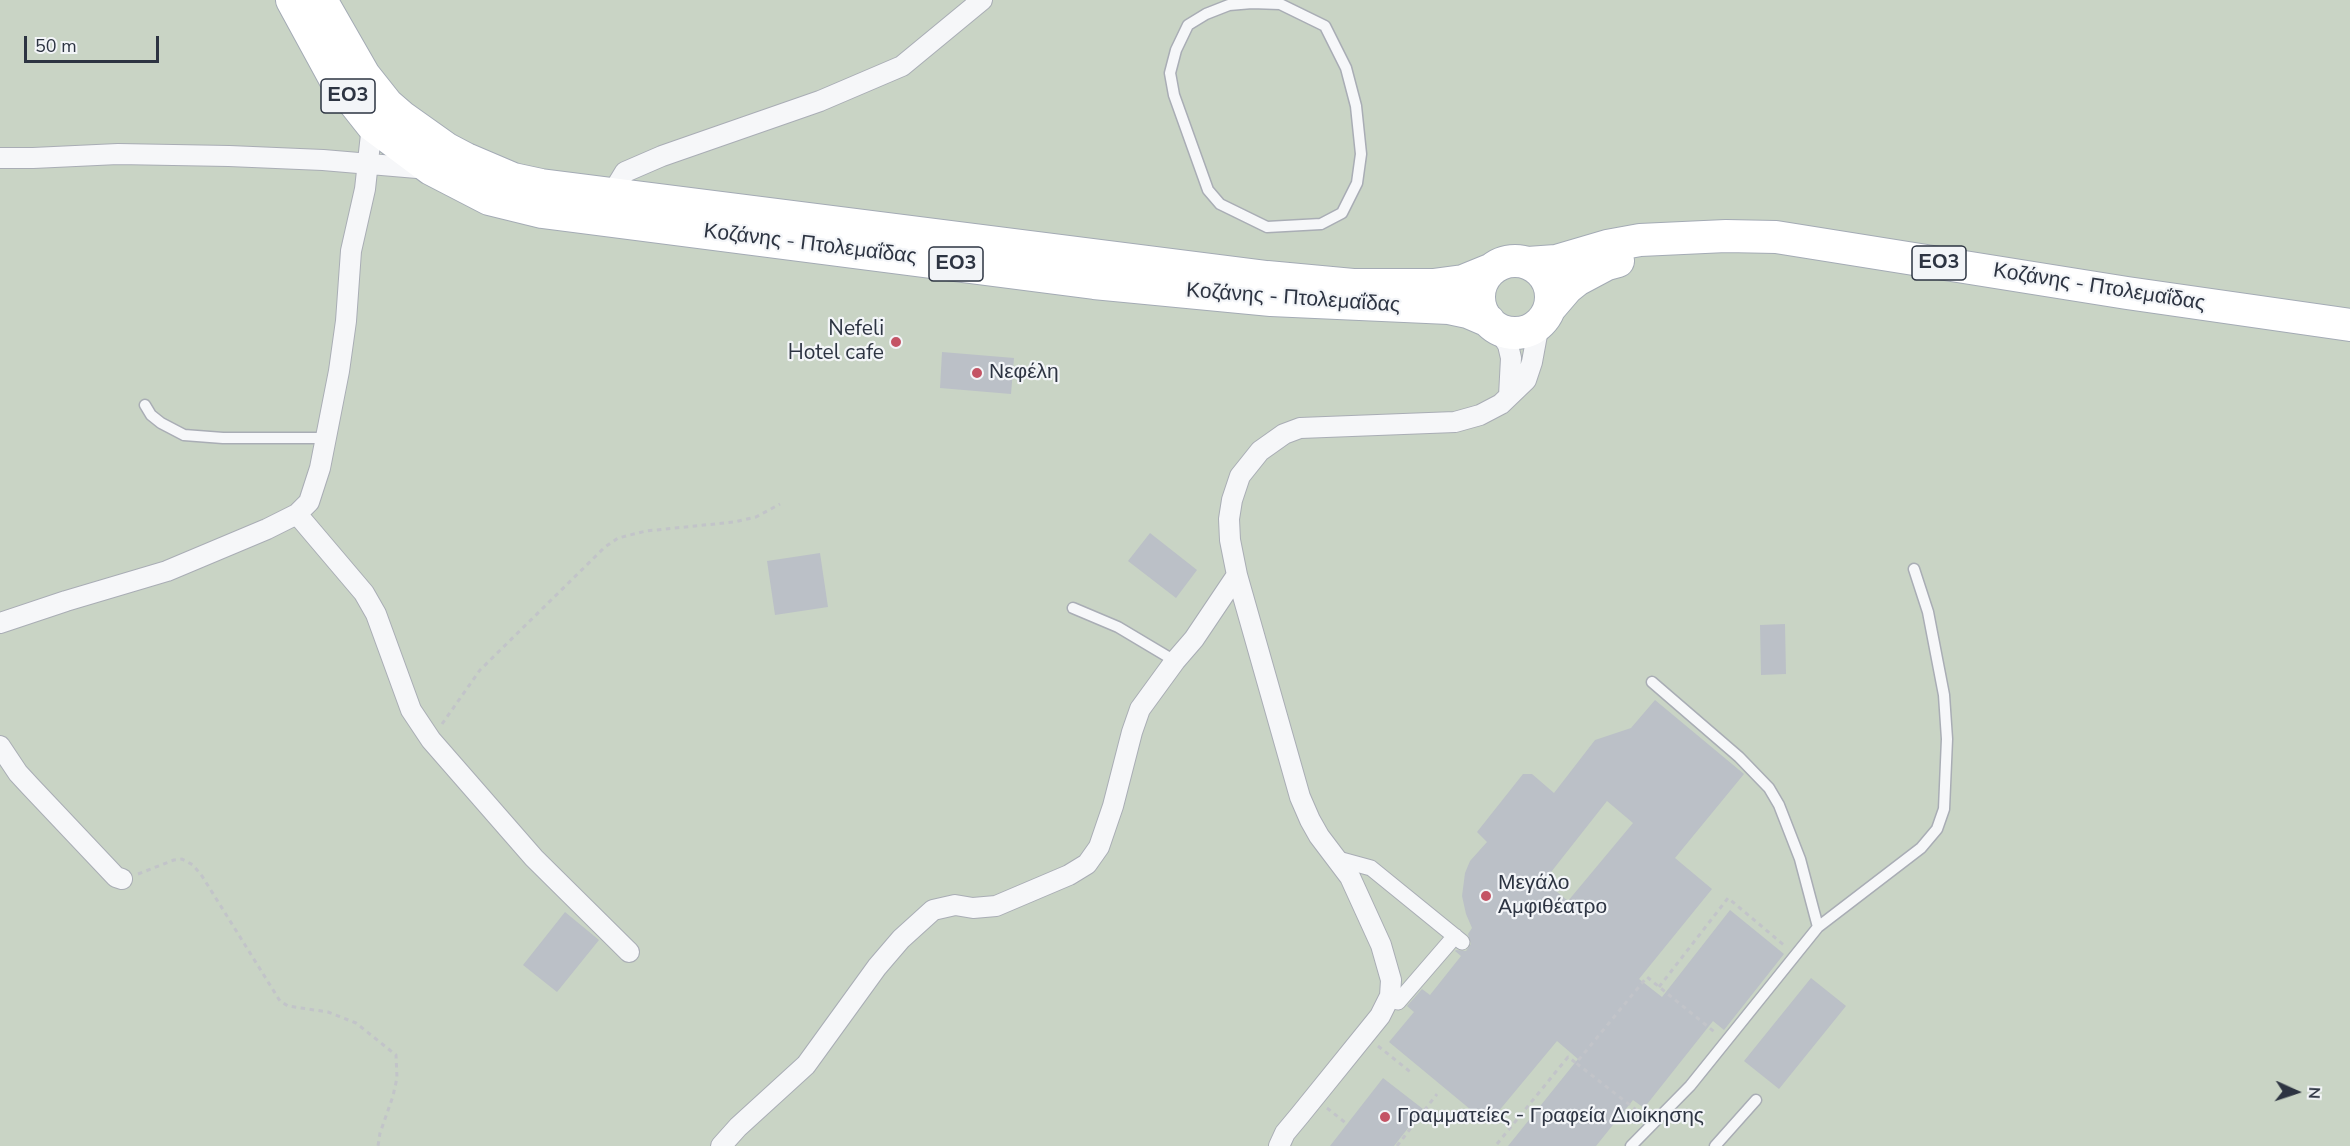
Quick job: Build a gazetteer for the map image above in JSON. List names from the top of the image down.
{
  "streets": {
    "main road": ["ΕΟ3", "Κοζάνης - Πτολεμαΐδας"]
  },
  "crossings": [
    ["ΕΟ3", "Κοζάνης - Πτολεμαΐδας"]
  ],
  "places": [
    "Nefeli Hotel cafe",
    "Νεφέλη",
    "Μεγάλο Αμφιθέατρο",
    "Γραμματείες - Γραφεία Διοίκησης"
  ],
  "scale_bar": "50 m",
  "north": "right"
}
